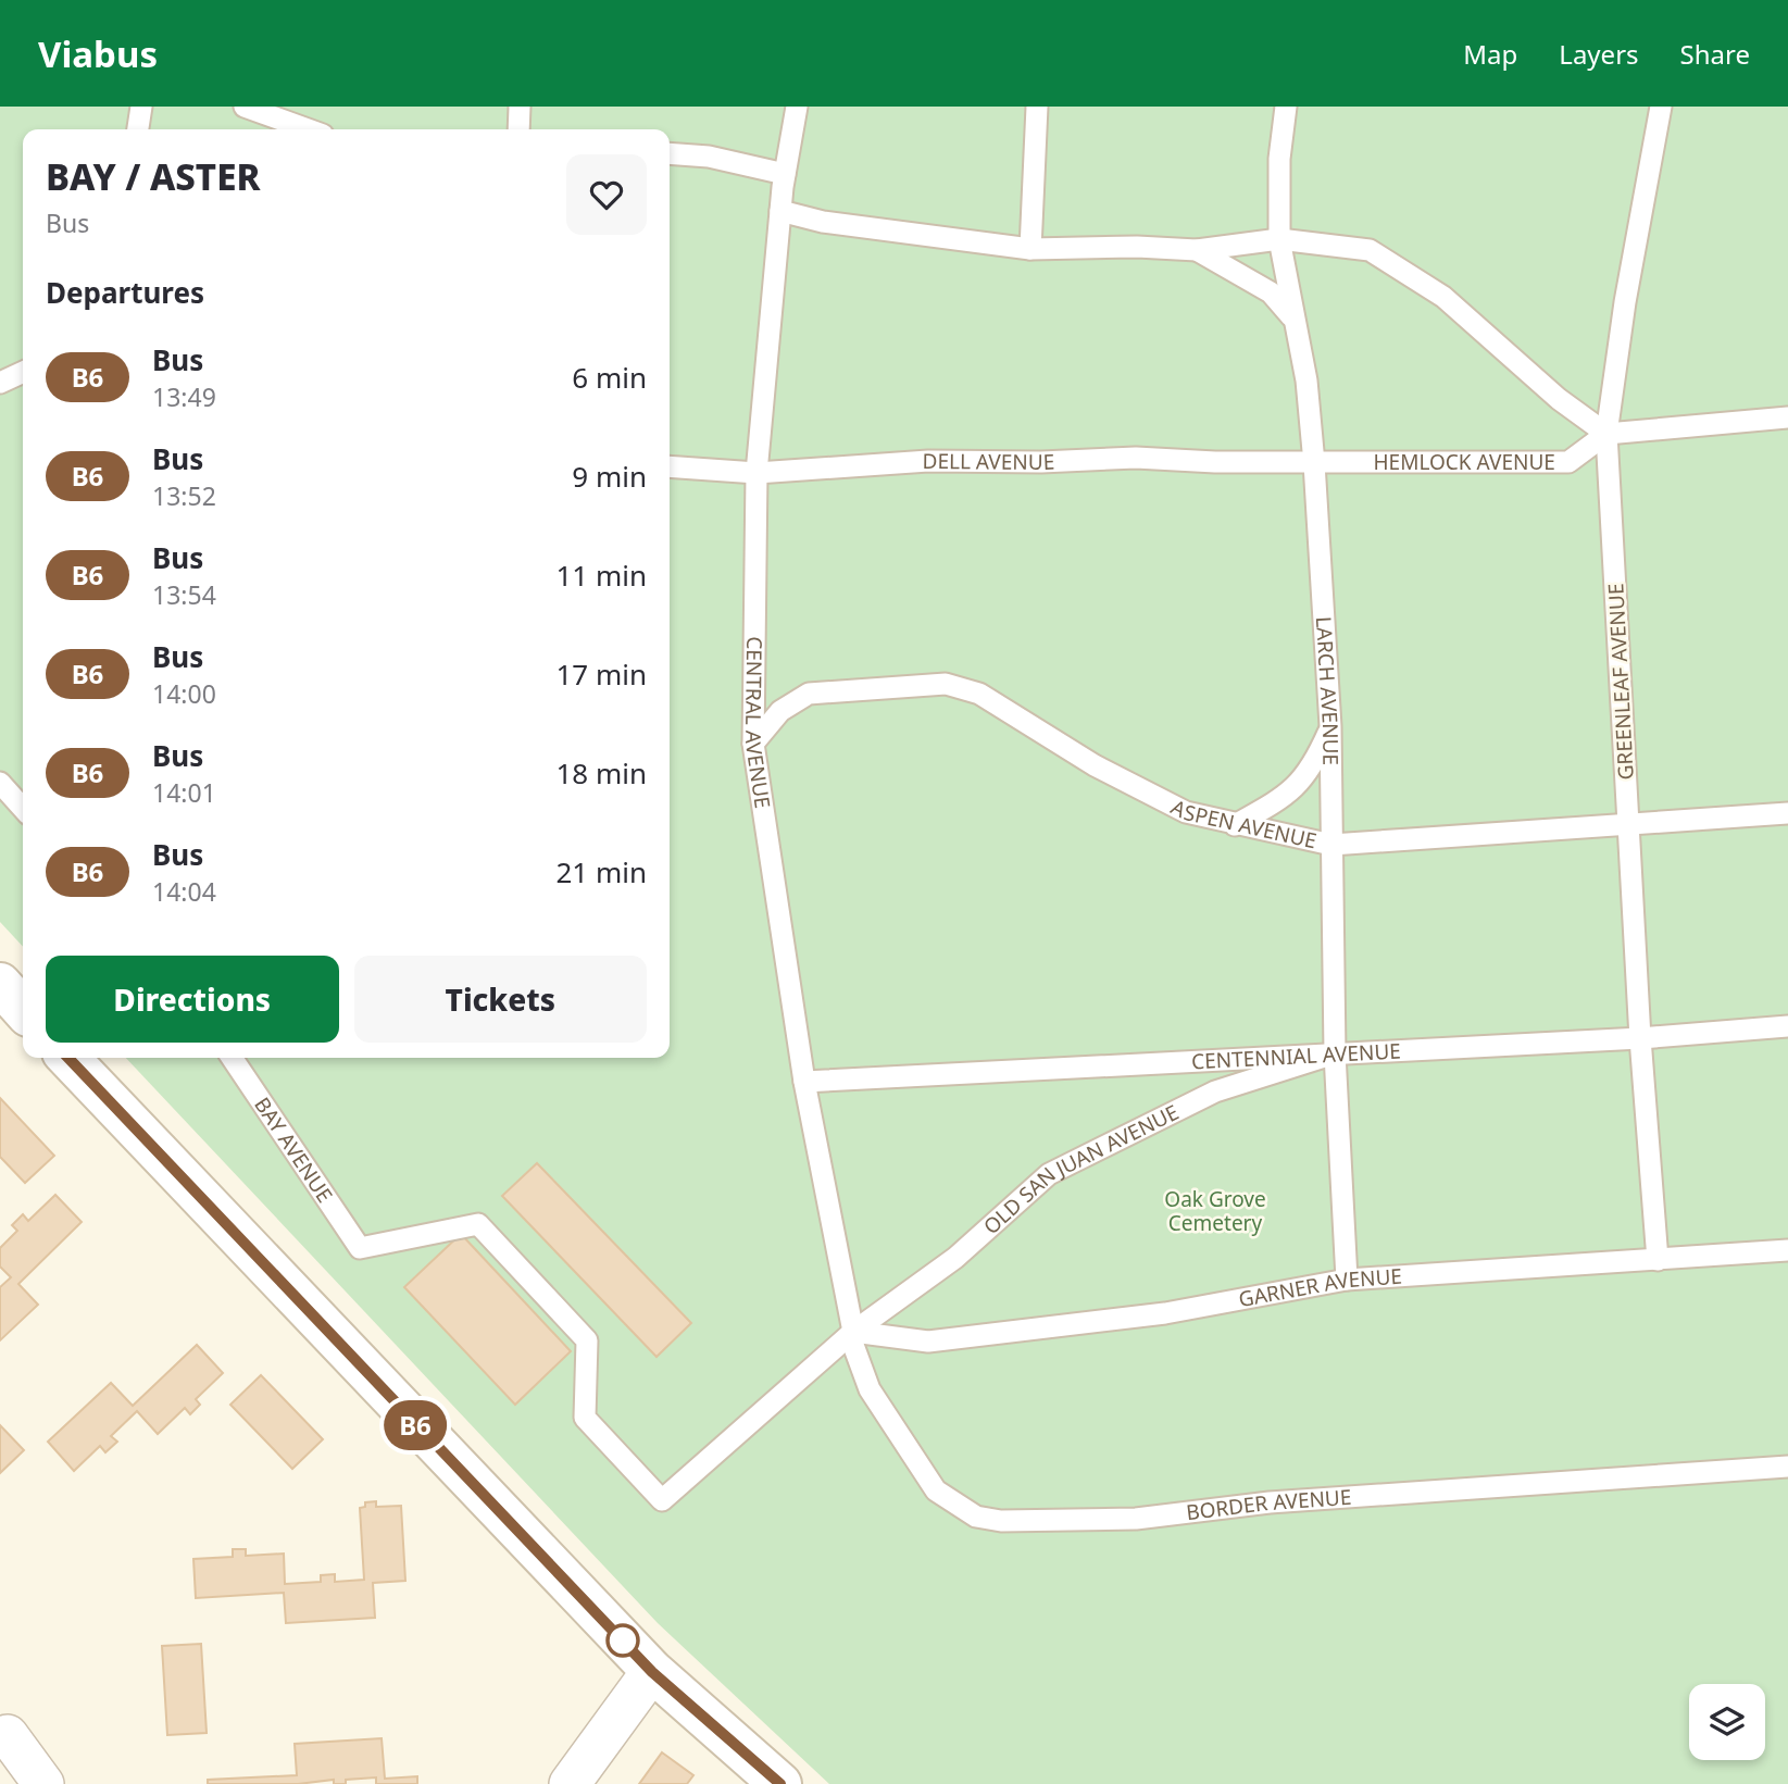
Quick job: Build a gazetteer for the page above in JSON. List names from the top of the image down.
{
  "streets": {
    "lane": [
      "DELL AVENUE",
      "HEMLOCK AVENUE",
      "GREENLEAF AVENUE",
      "LARCH AVENUE",
      "CENTRAL AVENUE",
      "ASPEN AVENUE",
      "CENTENNIAL AVENUE",
      "BAY AVENUE",
      "OLD SAN JUAN AVENUE",
      "GARNER AVENUE",
      "BORDER AVENUE"
    ]
  },
  "crossings": [
    ["DELL AVENUE", "HEMLOCK AVENUE"],
    ["DELL AVENUE", "LARCH AVENUE"],
    ["DELL AVENUE", "CENTRAL AVENUE"],
    ["HEMLOCK AVENUE", "GREENLEAF AVENUE"],
    ["HEMLOCK AVENUE", "LARCH AVENUE"],
    ["GREENLEAF AVENUE", "ASPEN AVENUE"],
    ["GREENLEAF AVENUE", "CENTENNIAL AVENUE"],
    ["GREENLEAF AVENUE", "GARNER AVENUE"],
    ["LARCH AVENUE", "ASPEN AVENUE"],
    ["LARCH AVENUE", "CENTENNIAL AVENUE"],
    ["LARCH AVENUE", "OLD SAN JUAN AVENUE"],
    ["LARCH AVENUE", "GARNER AVENUE"],
    ["CENTRAL AVENUE", "ASPEN AVENUE"],
    ["CENTRAL AVENUE", "CENTENNIAL AVENUE"],
    ["CENTRAL AVENUE", "OLD SAN JUAN AVENUE"],
    ["CENTRAL AVENUE", "GARNER AVENUE"],
    ["CENTRAL AVENUE", "BORDER AVENUE"],
    ["CENTENNIAL AVENUE", "OLD SAN JUAN AVENUE"],
    ["BAY AVENUE", "OLD SAN JUAN AVENUE"],
    ["OLD SAN JUAN AVENUE", "GARNER AVENUE"],
    ["OLD SAN JUAN AVENUE", "BORDER AVENUE"],
    ["GARNER AVENUE", "BORDER AVENUE"]
  ],
  "parks": ["Oak Grove Cemetery"],
  "lines": ["bus line B6"],
  "page": {
    "header": "Viabus",
    "nav": ["Map", "Layers", "Share"],
    "on_map": "B6",
    "heading": [
      ["BAY / ASTER", "Bus"],
      "Departures"
    ],
    "list": [
      {
        "mark": "B6",
        "name": "Bus",
        "note": "13:49",
        "value": "6 min"
      },
      {
        "mark": "B6",
        "name": "Bus",
        "note": "13:52",
        "value": "9 min"
      },
      {
        "mark": "B6",
        "name": "Bus",
        "note": "13:54",
        "value": "11 min"
      },
      {
        "mark": "B6",
        "name": "Bus",
        "note": "14:00",
        "value": "17 min"
      },
      {
        "mark": "B6",
        "name": "Bus",
        "note": "14:01",
        "value": "18 min"
      },
      {
        "mark": "B6",
        "name": "Bus",
        "note": "14:04",
        "value": "21 min"
      }
    ],
    "buttons": ["Directions", "Tickets"]
  }
}
